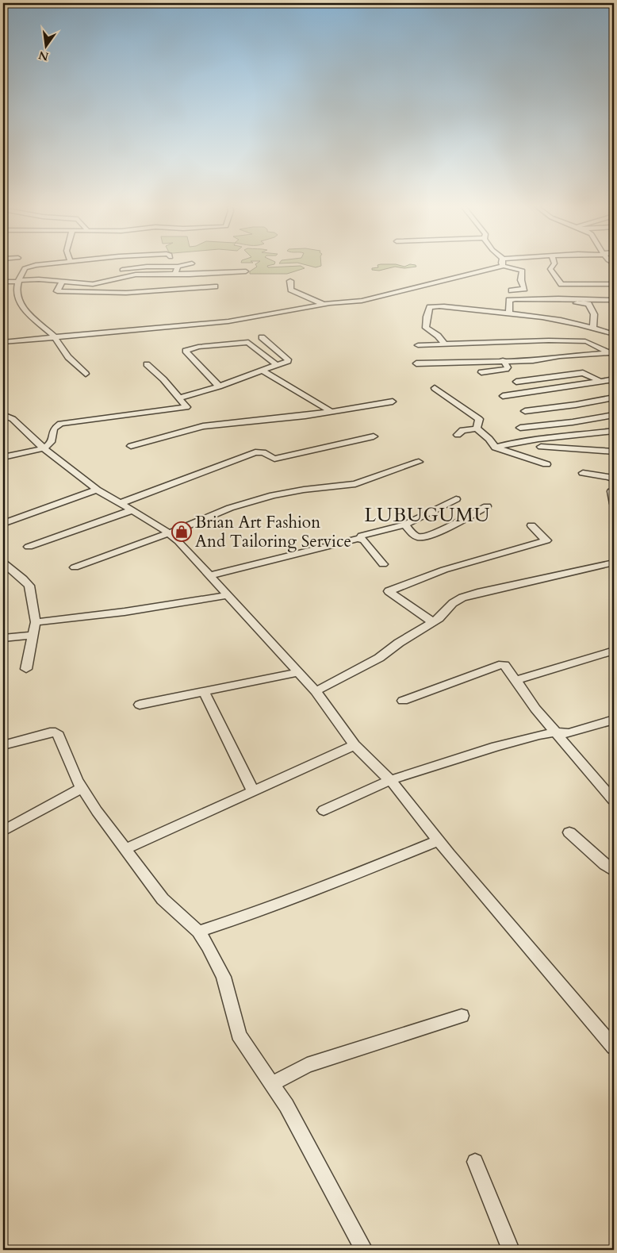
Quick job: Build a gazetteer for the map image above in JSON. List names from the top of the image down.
{
  "districts": ["LUBUGUMU"],
  "places": {
    "shop": ["Brian Art Fashion And Tailoring Service"]
  },
  "north": "bottom"
}
